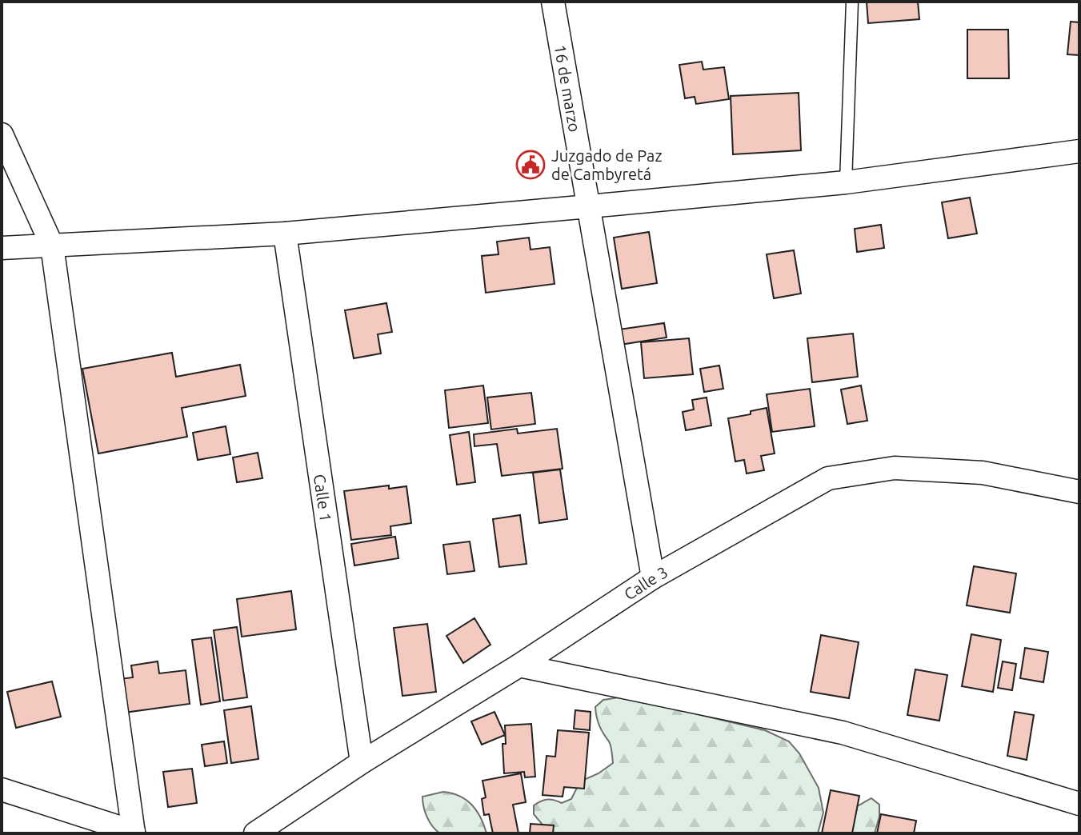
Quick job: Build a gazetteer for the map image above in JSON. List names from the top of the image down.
{
  "streets": {
    "street": ["16 de marzo", "Calle 1", "Calle 3"]
  },
  "crossings": [
    ["16 de marzo", "Calle 3"],
    ["Calle 1", "Calle 3"]
  ],
  "places": {
    "public building": ["Juzgado de Paz de Cambyretá"]
  }
}
